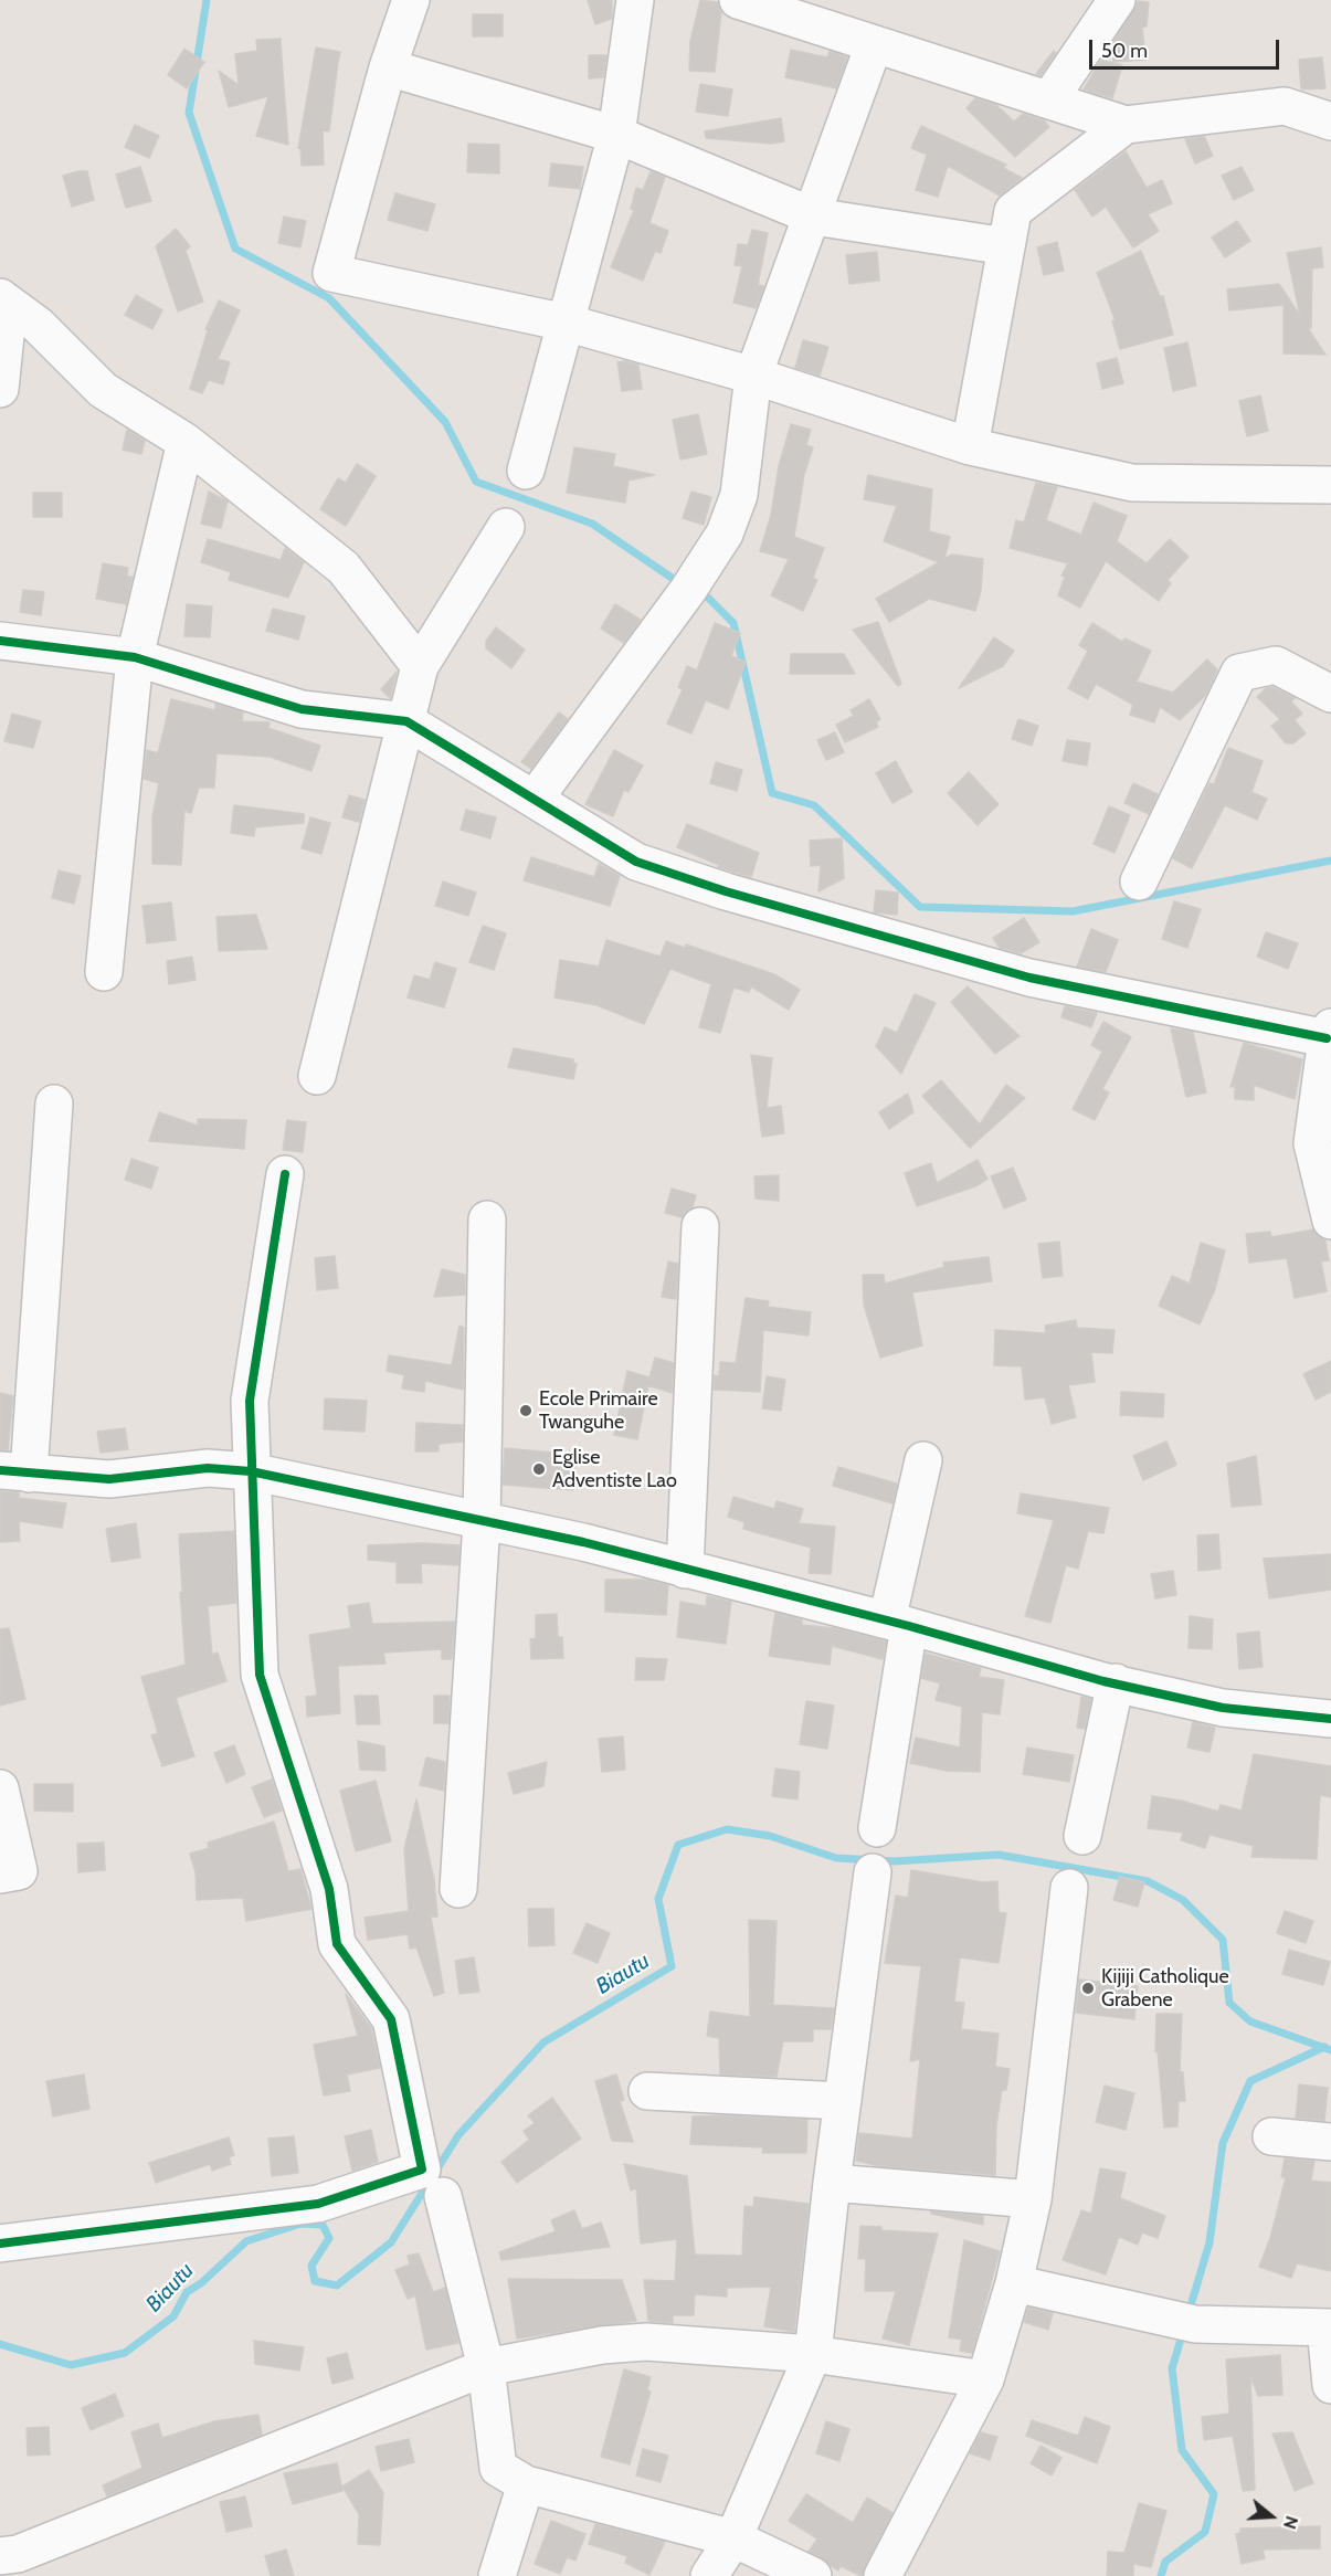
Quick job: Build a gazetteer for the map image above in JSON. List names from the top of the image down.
{
  "water": ["Biautu"],
  "places": ["Ecole Primaire Twanguhe", "Eglise Adventiste Lao", "Kijiji Catholique Grabene"],
  "scale_bar": "50 m",
  "north": "right"
}
